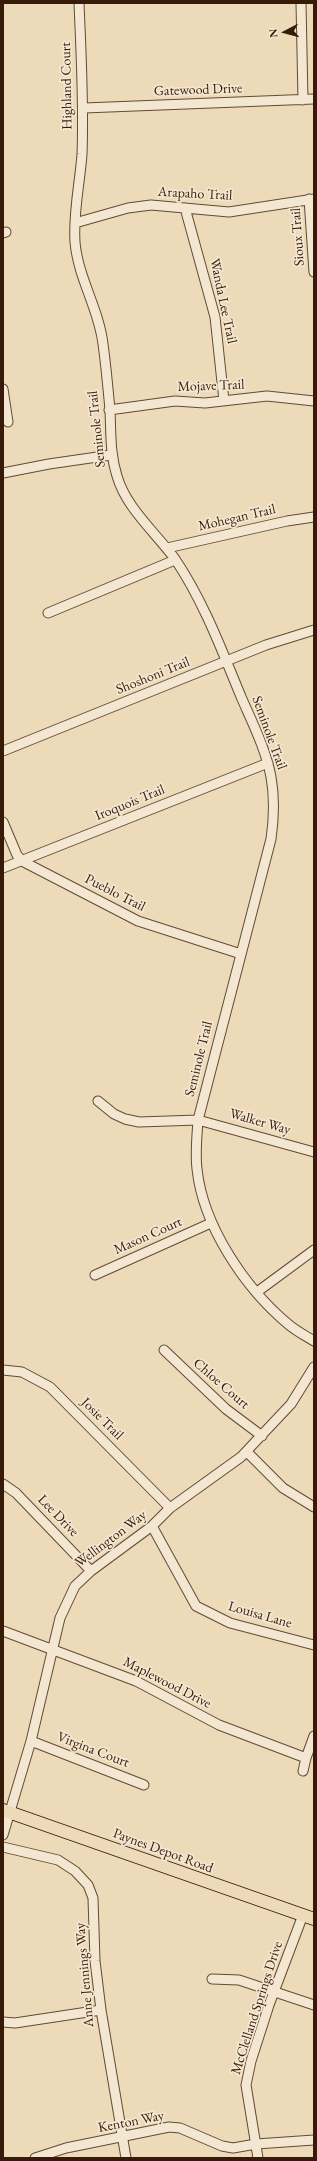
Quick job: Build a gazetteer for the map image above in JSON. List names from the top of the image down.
{
  "streets": {
    "main road": ["Paynes Depot Road"],
    "street": [
      "Highland Court",
      "Gatewood Drive",
      "Arapaho Trail",
      "Sioux Trail",
      "Wanda Lee Trail",
      "Mojave Trail",
      "Seminole Trail",
      "Mohegan Trail",
      "Shoshoni Trail",
      "Iroquois Trail",
      "Pueblo Trail",
      "Walker Way",
      "Mason Court",
      "Chloe Court",
      "Josie Trail",
      "Lee Drive",
      "Wellington Way",
      "Louisa Lane",
      "Maplewood Drive",
      "Virgina Court",
      "Anne Jennings Way",
      "McClelland Springs Drive",
      "Kenton Way"
    ]
  },
  "crossings": [
    ["Highland Court", "Gatewood Drive"],
    ["Highland Court", "Seminole Trail"],
    ["Arapaho Trail", "Sioux Trail"],
    ["Arapaho Trail", "Wanda Lee Trail"],
    ["Arapaho Trail", "Seminole Trail"],
    ["Wanda Lee Trail", "Mojave Trail"],
    ["Mojave Trail", "Seminole Trail"],
    ["Seminole Trail", "Mohegan Trail"],
    ["Seminole Trail", "Shoshoni Trail"],
    ["Seminole Trail", "Iroquois Trail"],
    ["Seminole Trail", "Pueblo Trail"],
    ["Seminole Trail", "Walker Way"],
    ["Seminole Trail", "Mason Court"],
    ["Iroquois Trail", "Pueblo Trail"],
    ["Chloe Court", "Wellington Way"],
    ["Josie Trail", "Wellington Way"],
    ["Lee Drive", "Wellington Way"],
    ["Wellington Way", "Louisa Lane"],
    ["Wellington Way", "Maplewood Drive"],
    ["Wellington Way", "Virgina Court"],
    ["Wellington Way", "Paynes Depot Road"],
    ["Paynes Depot Road", "McClelland Springs Drive"],
    ["Anne Jennings Way", "Kenton Way"],
    ["McClelland Springs Drive", "Kenton Way"]
  ],
  "north": "left"
}
